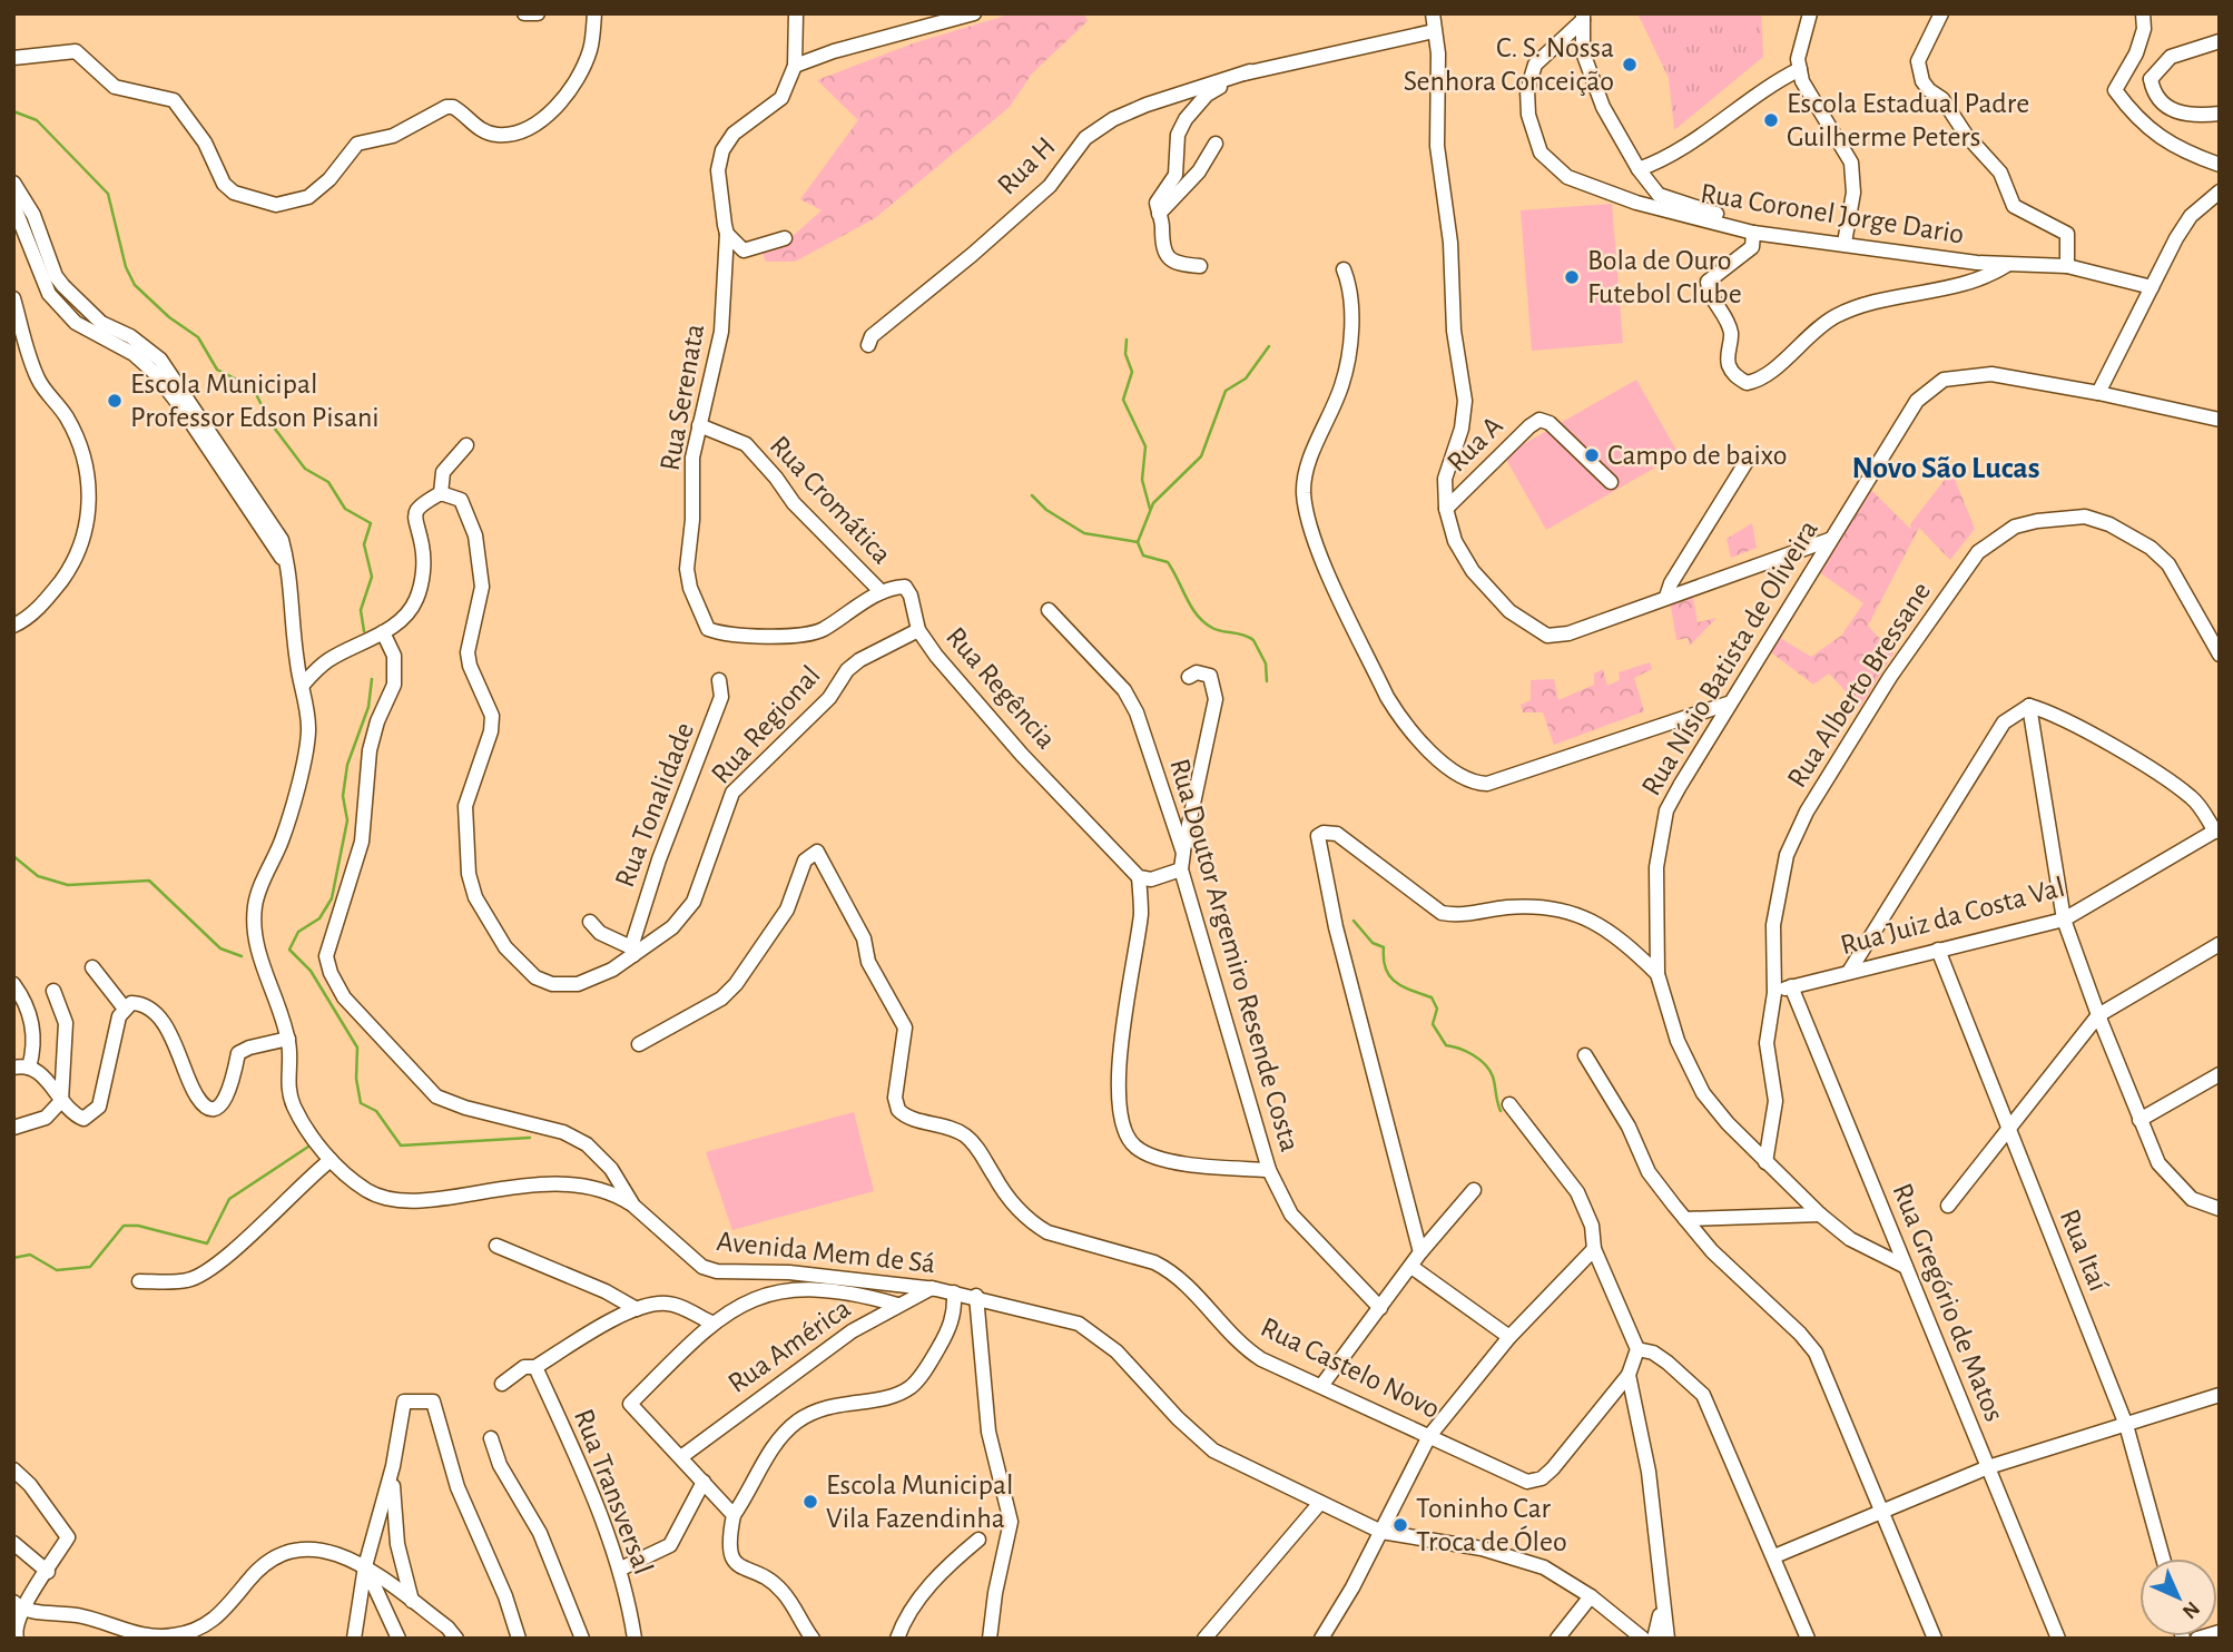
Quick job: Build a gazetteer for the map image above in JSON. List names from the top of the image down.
{
  "streets": {
    "street": [
      "Rua H",
      "Rua Coronel Jorge Dario",
      "Rua Serenata",
      "Rua A",
      "Rua Cromática",
      "Rua Nísio Batista de Oliveira",
      "Rua Alberto Bressane",
      "Rua Regência",
      "Rua Regional",
      "Rua Tonalidade",
      "Rua Juiz da Costa Val",
      "Rua Doutor Argemiro Resende Costa",
      "Rua Itaí",
      "Avenida Mem de Sá",
      "Rua Gregório de Matos",
      "Rua América",
      "Rua Castelo Novo",
      "Rua Transversal"
    ]
  },
  "crossings": [
    ["Rua Serenata", "Rua Cromática"],
    ["Rua Serenata", "Rua Regência"],
    ["Rua Cromática", "Rua Regência"],
    ["Rua Nísio Batista de Oliveira", "Rua Alberto Bressane"],
    ["Rua Nísio Batista de Oliveira", "Rua Gregório de Matos"],
    ["Rua Alberto Bressane", "Rua Juiz da Costa Val"],
    ["Rua Regência", "Rua Regional"],
    ["Rua Regional", "Rua Tonalidade"],
    ["Rua Juiz da Costa Val", "Rua Itaí"],
    ["Rua Juiz da Costa Val", "Rua Gregório de Matos"],
    ["Avenida Mem de Sá", "Rua América"]
  ],
  "districts": ["Novo São Lucas"],
  "places": [
    "C. S. Nossa Senhora Conceição",
    "Escola Estadual Padre Guilherme Peters",
    "Bola de Ouro Futebol Clube",
    "Escola Municipal Professor Edson Pisani",
    "Campo de baixo",
    "Escola Municipal Vila Fazendinha",
    "Toninho Car Troca de Óleo"
  ],
  "north": "bottom right"
}
